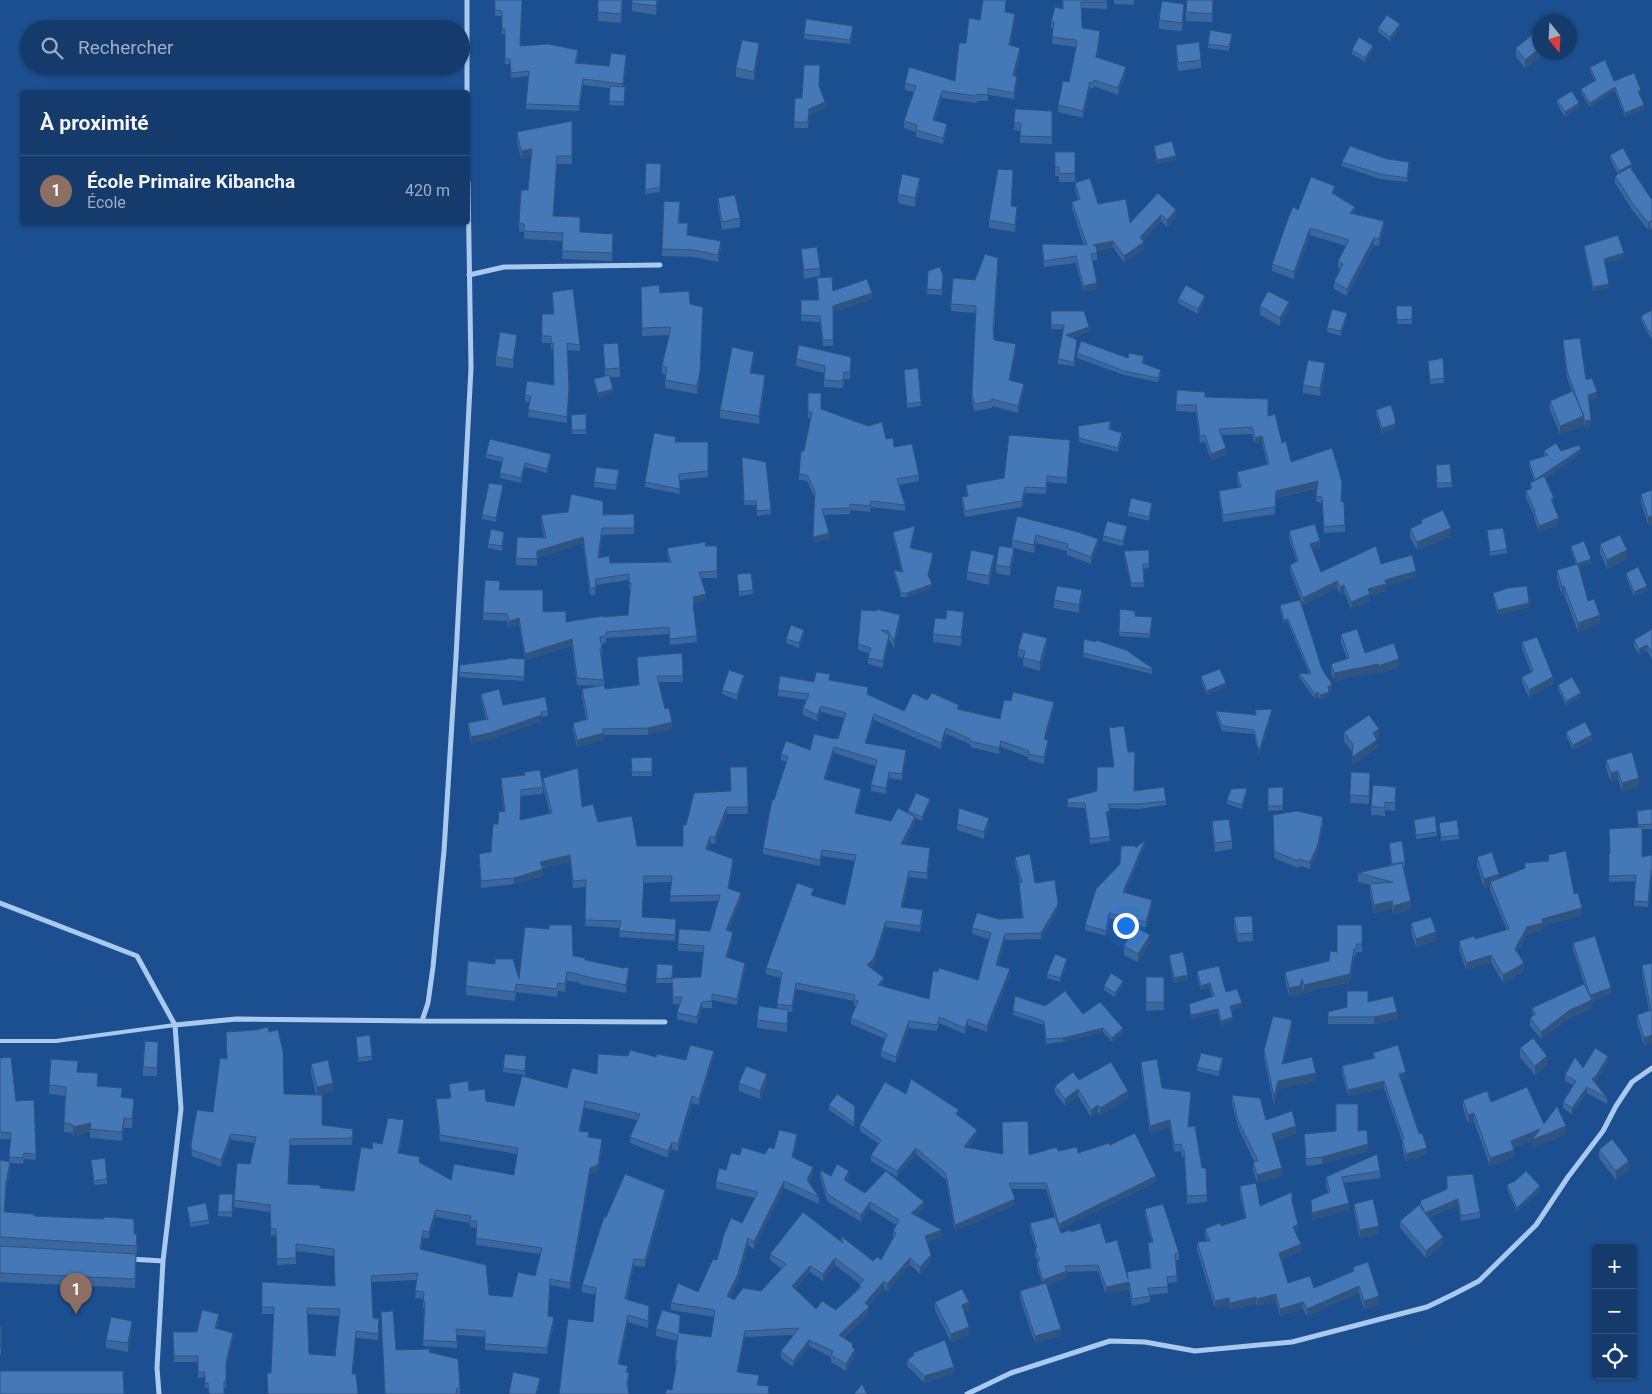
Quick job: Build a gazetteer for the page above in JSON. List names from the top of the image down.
{
  "north": "bottom",
  "page": {
    "search": "Rechercher",
    "heading": "À proximité",
    "list": [
      {
        "mark": "1",
        "name": "École Primaire Kibancha",
        "note": "École",
        "value": "420 m"
      }
    ],
    "map_buttons": ["+", "−"],
    "pins": "1"
  }
}
